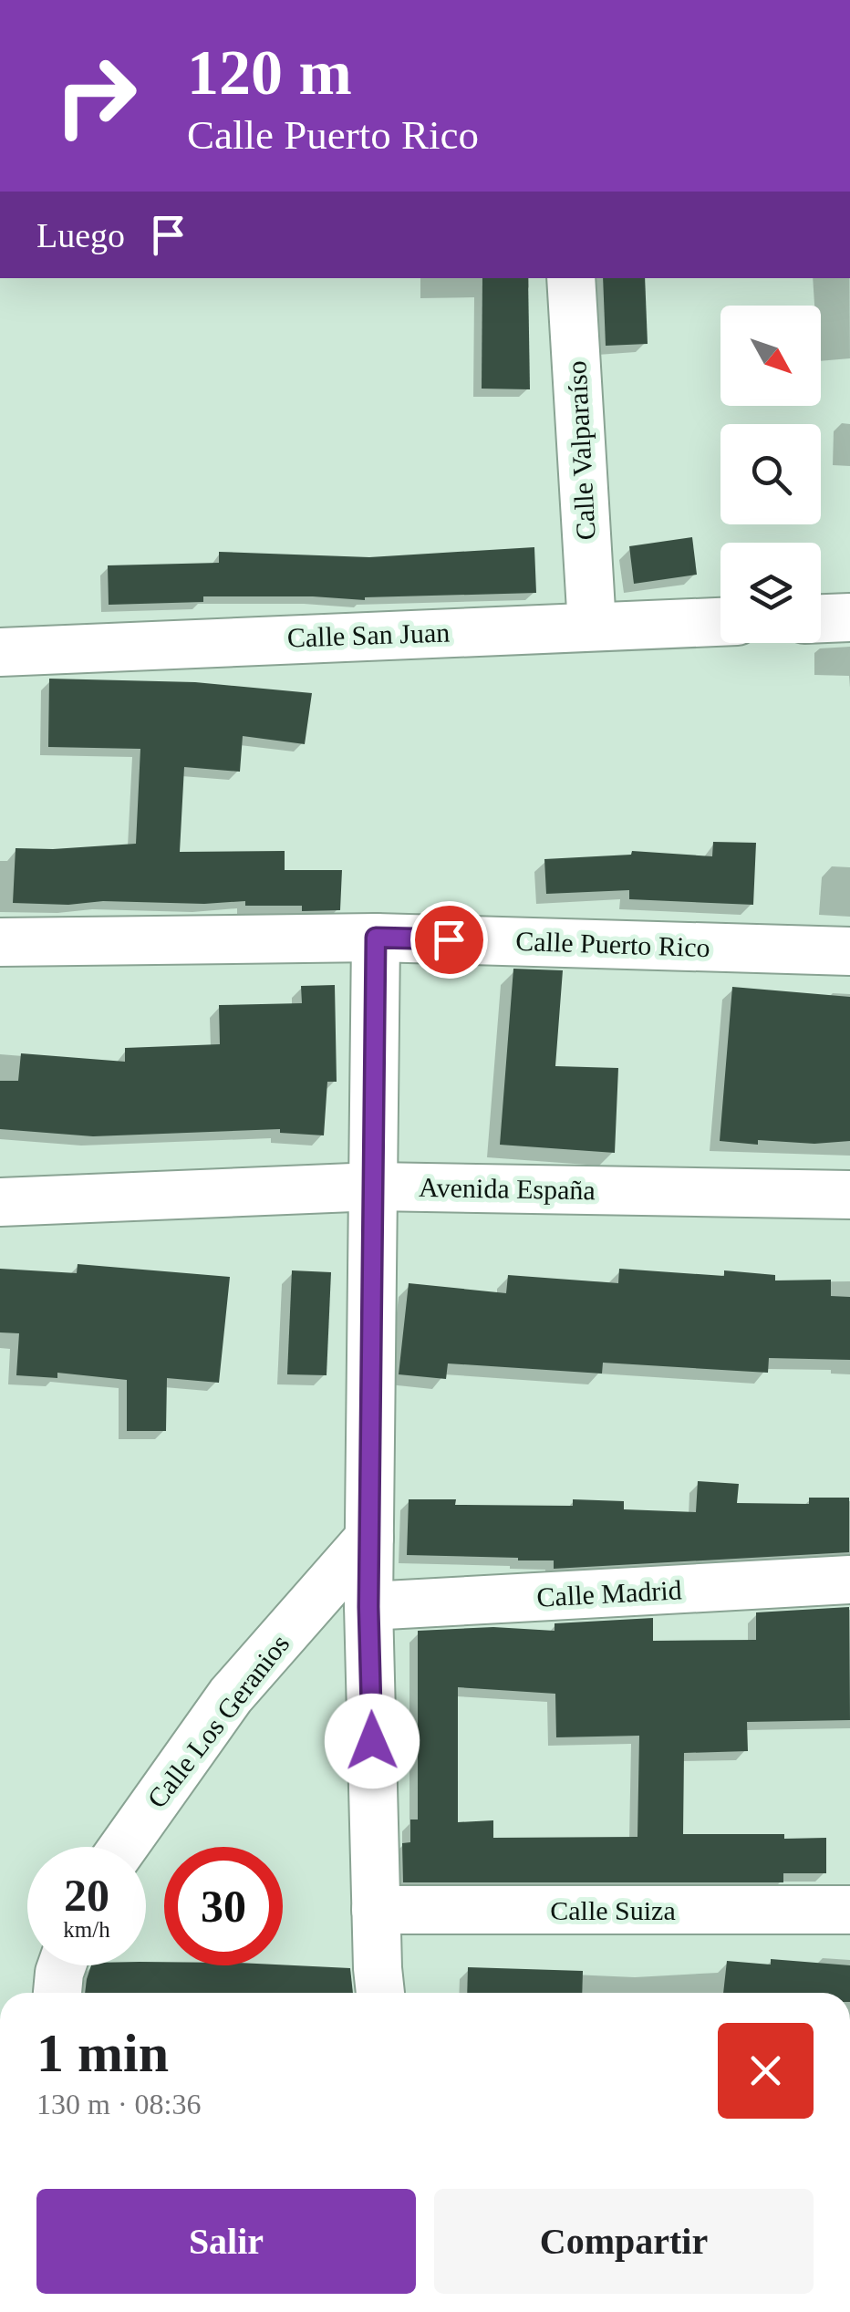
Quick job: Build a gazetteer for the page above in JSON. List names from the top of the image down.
{
  "streets": {
    "street": [
      "Calle Valparaíso",
      "Calle San Juan",
      "Calle Puerto Rico",
      "Avenida España",
      "Calle Madrid",
      "Calle Los Geranios",
      "Calle Suiza"
    ]
  },
  "crossings": [
    ["Calle Valparaíso", "Calle San Juan"]
  ],
  "north": "bottom right",
  "page": {
    "turn": ["120 m", "Calle Puerto Rico"],
    "then": "Luego",
    "speed": "20 km/h",
    "limit": "30",
    "heading": ["1 min", "130 m · 08:36"],
    "buttons": ["Salir", "Compartir"]
  }
}
